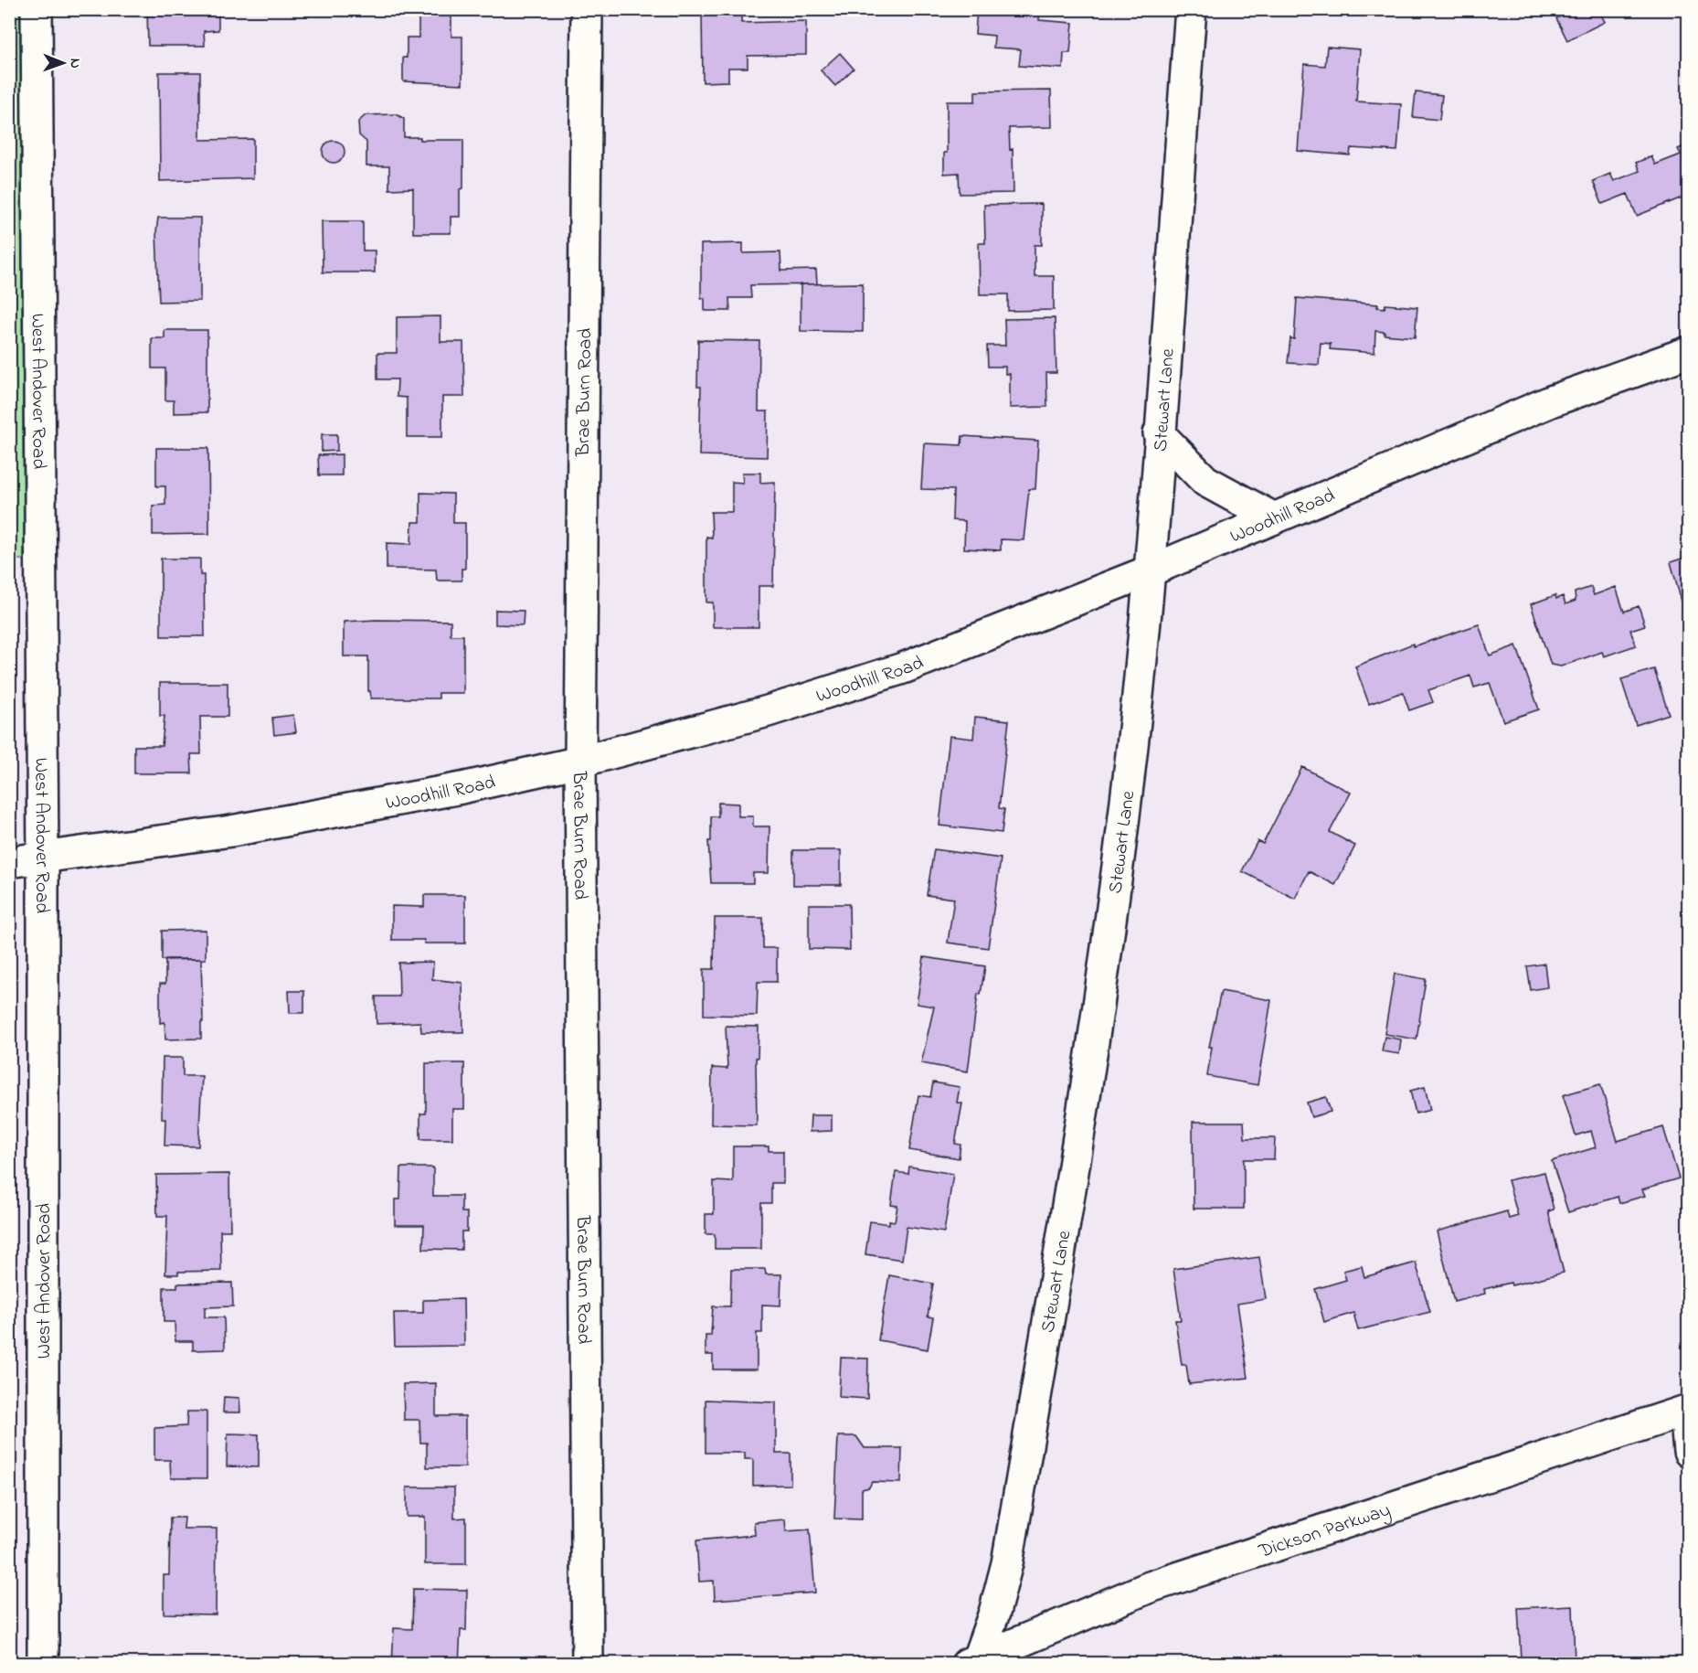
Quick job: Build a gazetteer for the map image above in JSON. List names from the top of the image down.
{
  "streets": {
    "street": [
      "West Andover Road",
      "Brae Burn Road",
      "Stewart Lane",
      "Woodhill Road",
      "Dickson Parkway"
    ]
  },
  "crossings": [
    ["West Andover Road", "Woodhill Road"],
    ["Brae Burn Road", "Woodhill Road"],
    ["Stewart Lane", "Woodhill Road"],
    ["Stewart Lane", "Dickson Parkway"]
  ],
  "north": "right"
}
